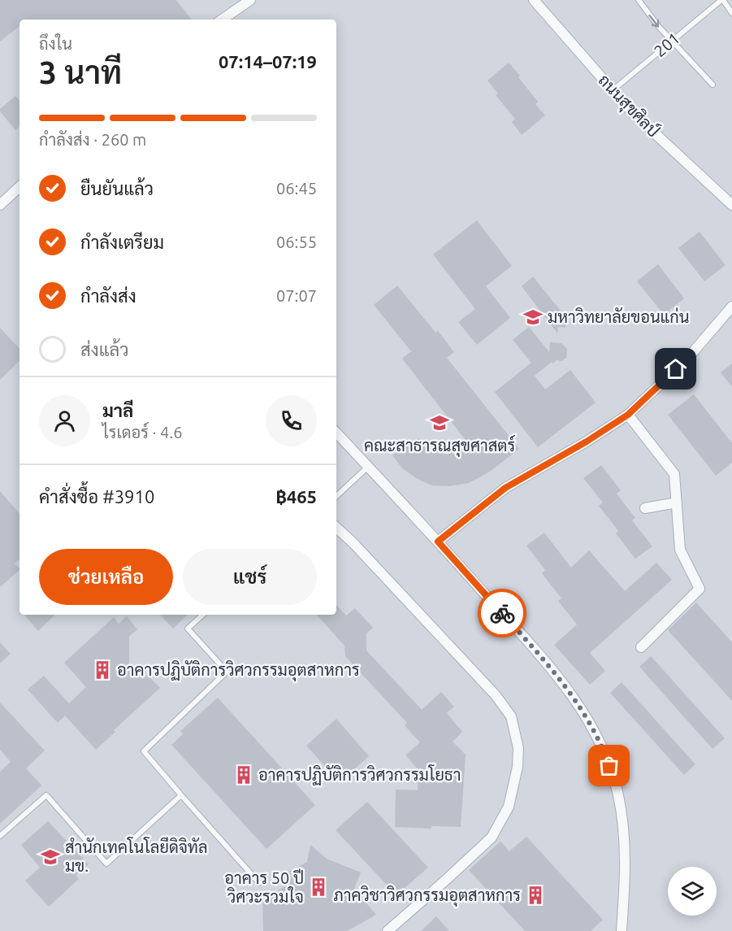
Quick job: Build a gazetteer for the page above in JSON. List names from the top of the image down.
{
  "streets": {
    "street": ["ถนนสุขศิลป์"],
    "lane": ["201"]
  },
  "crossings": [
    ["201", "ถนนสุขศิลป์"]
  ],
  "places": {
    "school or university": ["มหาวิทยาลัยขอนแก่น", "คณะสาธารณสุขศาสตร์", "สำนักเทคโนโลยีดิจิทัล มข."],
    "building": [
      "อาคารปฏิบัติการวิศวกรรมอุตสาหการ",
      "อาคารปฏิบัติการวิศวกรรมโยธา",
      "อาคาร 50 ปี วิศวะรวมใจ",
      "ภาควิชาวิศวกรรมอุตสาหการ"
    ]
  },
  "page": {
    "heading": ["3 นาที", "ถึงใน", "07:14–07:19"],
    "panel": [
      "มาลี",
      "ไรเดอร์ · 4.6",
      "คำสั่งซื้อ #3910",
      "฿465"
    ],
    "bar": "กำลังส่ง · 260 m",
    "list": [
      ["ยืนยันแล้ว", "06:45"],
      ["กำลังเตรียม", "06:55"],
      ["กำลังส่ง", "07:07"],
      "ส่งแล้ว"
    ],
    "buttons": ["ช่วยเหลือ", "แชร์"]
  }
}
